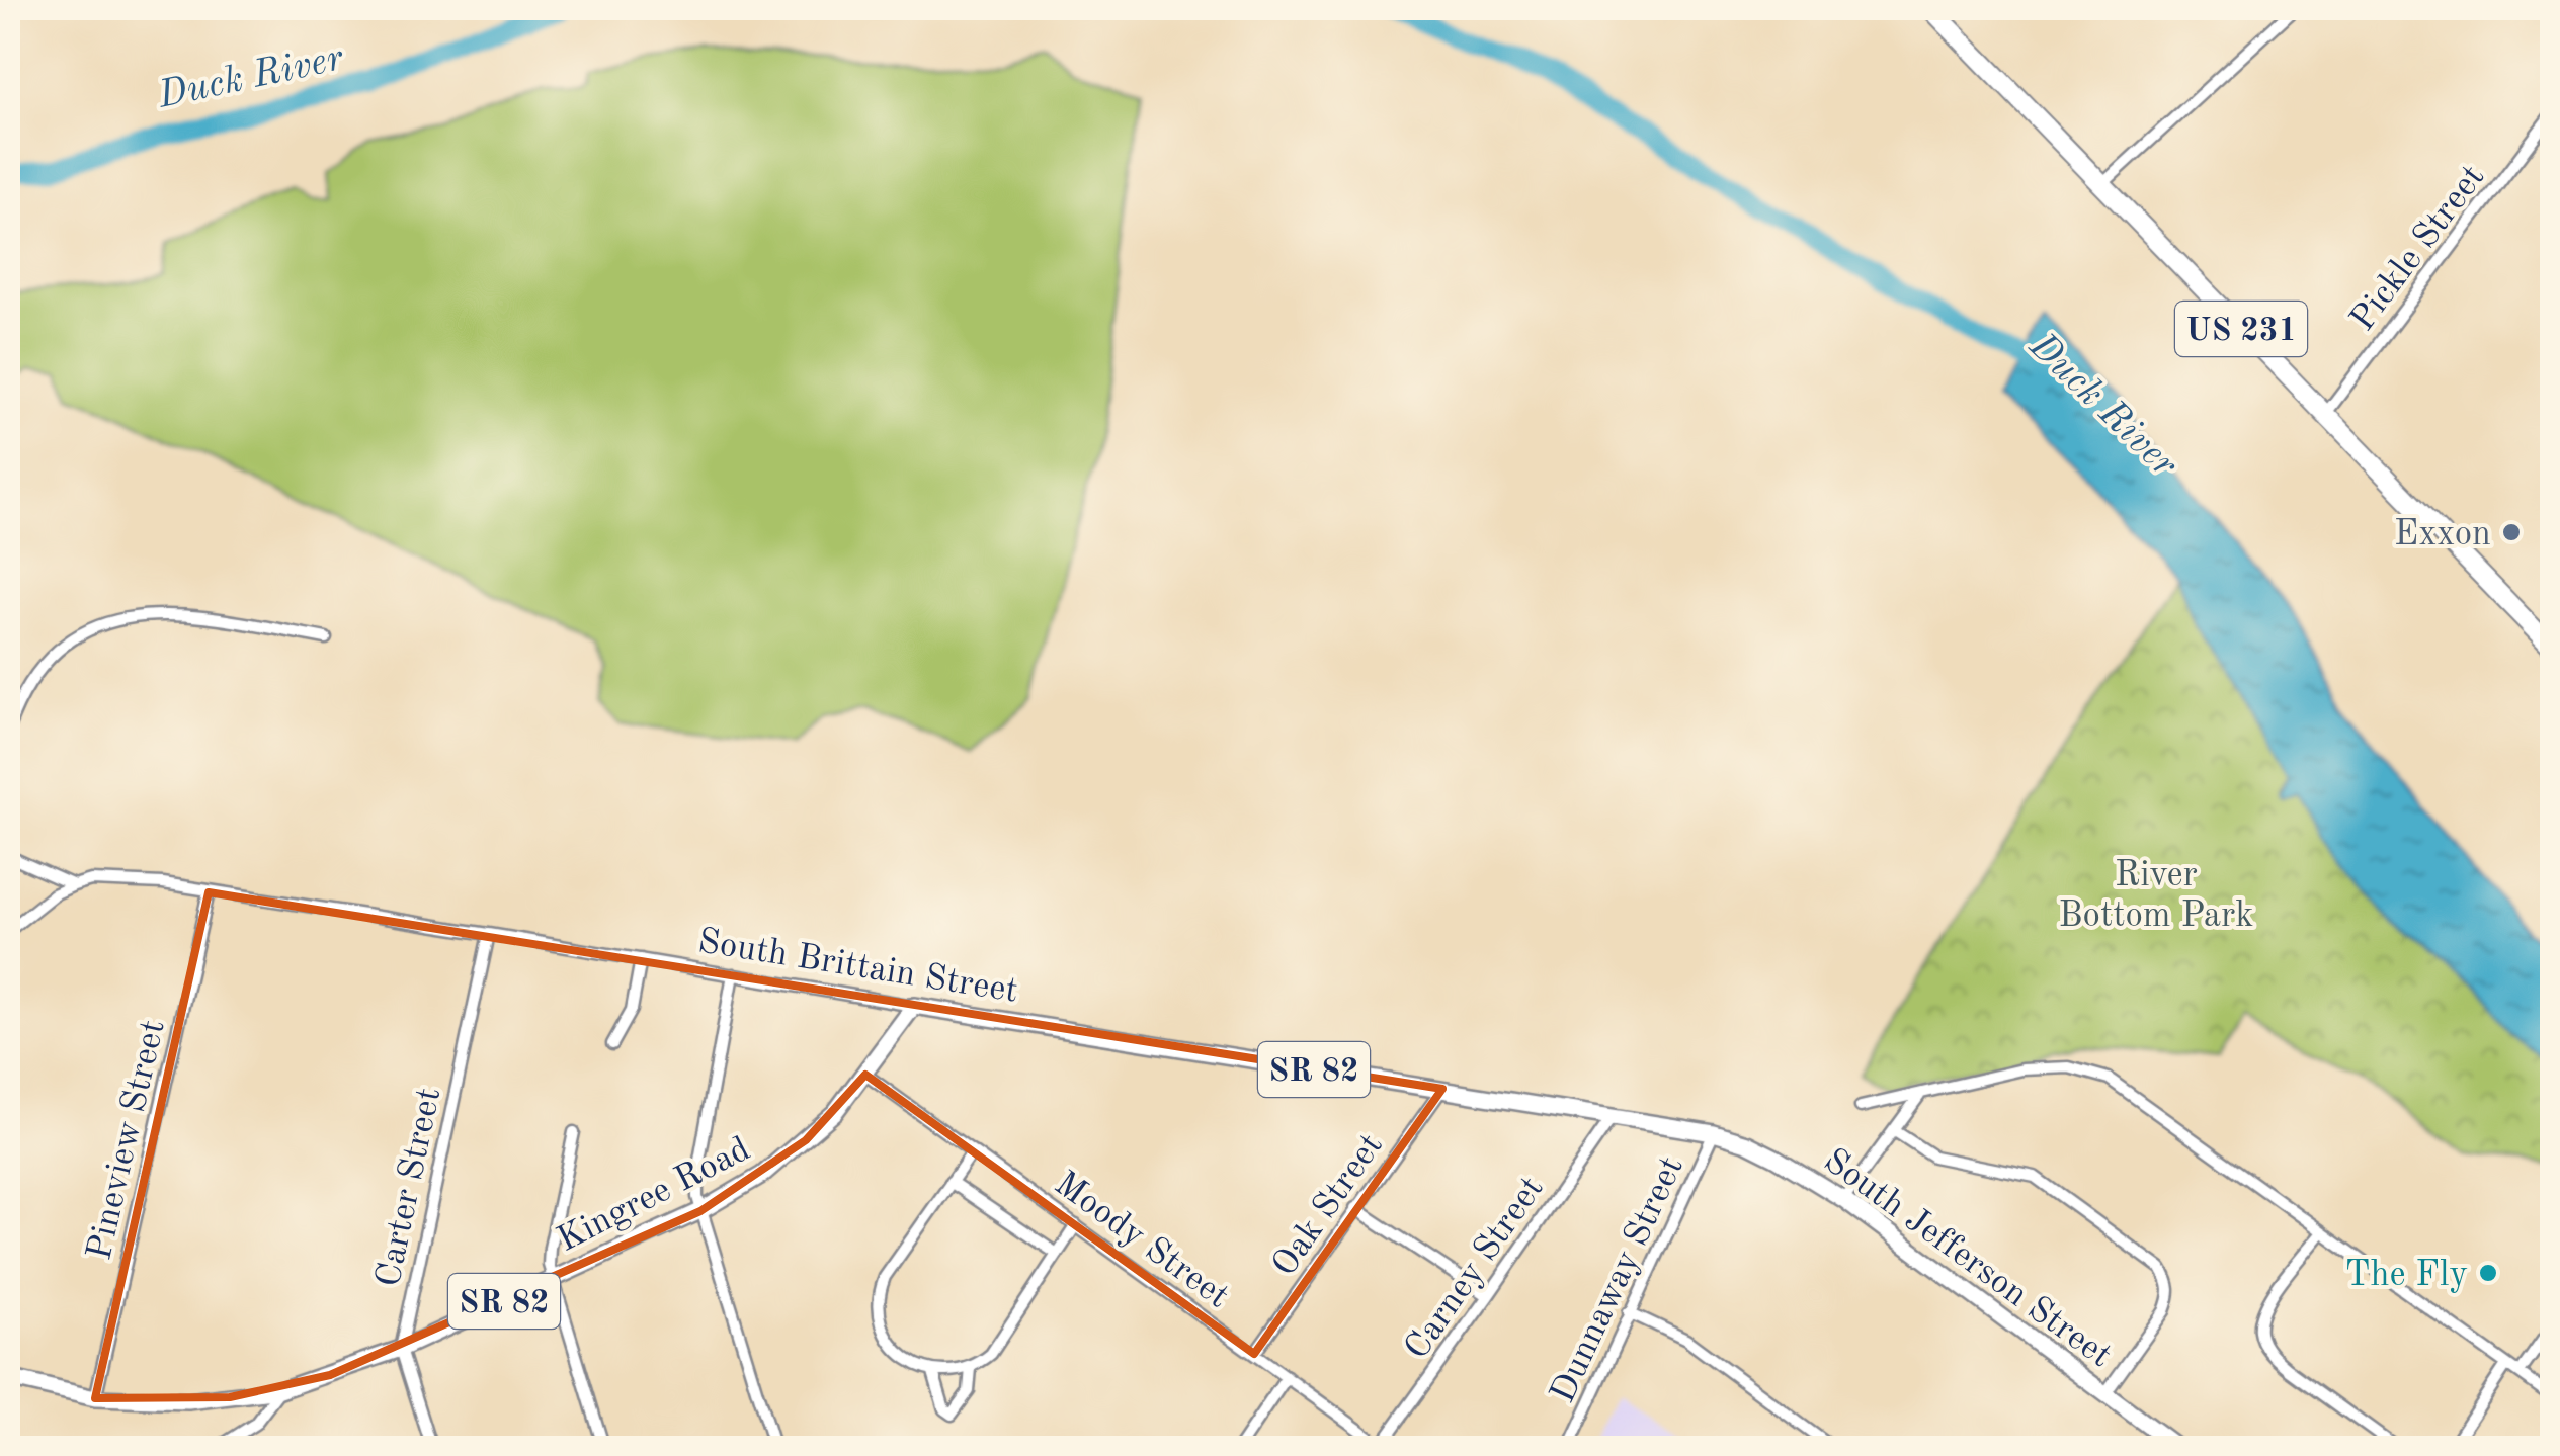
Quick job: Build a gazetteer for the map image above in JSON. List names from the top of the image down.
{
  "streets": {
    "highway": ["US 231"],
    "main road": [
      "South Brittain Street",
      "SR 82",
      "Kingree Road",
      "South Jefferson Street"
    ],
    "street": [
      "Pickle Street",
      "Pineview Street",
      "Carter Street",
      "Oak Street",
      "Moody Street",
      "Carney Street",
      "Dunnaway Street"
    ]
  },
  "crossings": [
    ["Pickle Street", "US 231"],
    ["South Brittain Street", "Pineview Street"],
    ["South Brittain Street", "Carter Street"],
    ["South Brittain Street", "Kingree Road"],
    ["South Brittain Street", "Oak Street"],
    ["South Brittain Street", "South Jefferson Street"],
    ["South Brittain Street", "Carney Street"],
    ["South Brittain Street", "Dunnaway Street"],
    ["Pineview Street", "Kingree Road"],
    ["Carter Street", "Kingree Road"],
    ["Kingree Road", "Moody Street"],
    ["Oak Street", "Moody Street"],
    ["Moody Street", "Carney Street"],
    ["South Jefferson Street", "Dunnaway Street"]
  ],
  "water": ["Duck River"],
  "parks": ["River Bottom Park"],
  "places": ["Exxon", "The Fly"]
}
